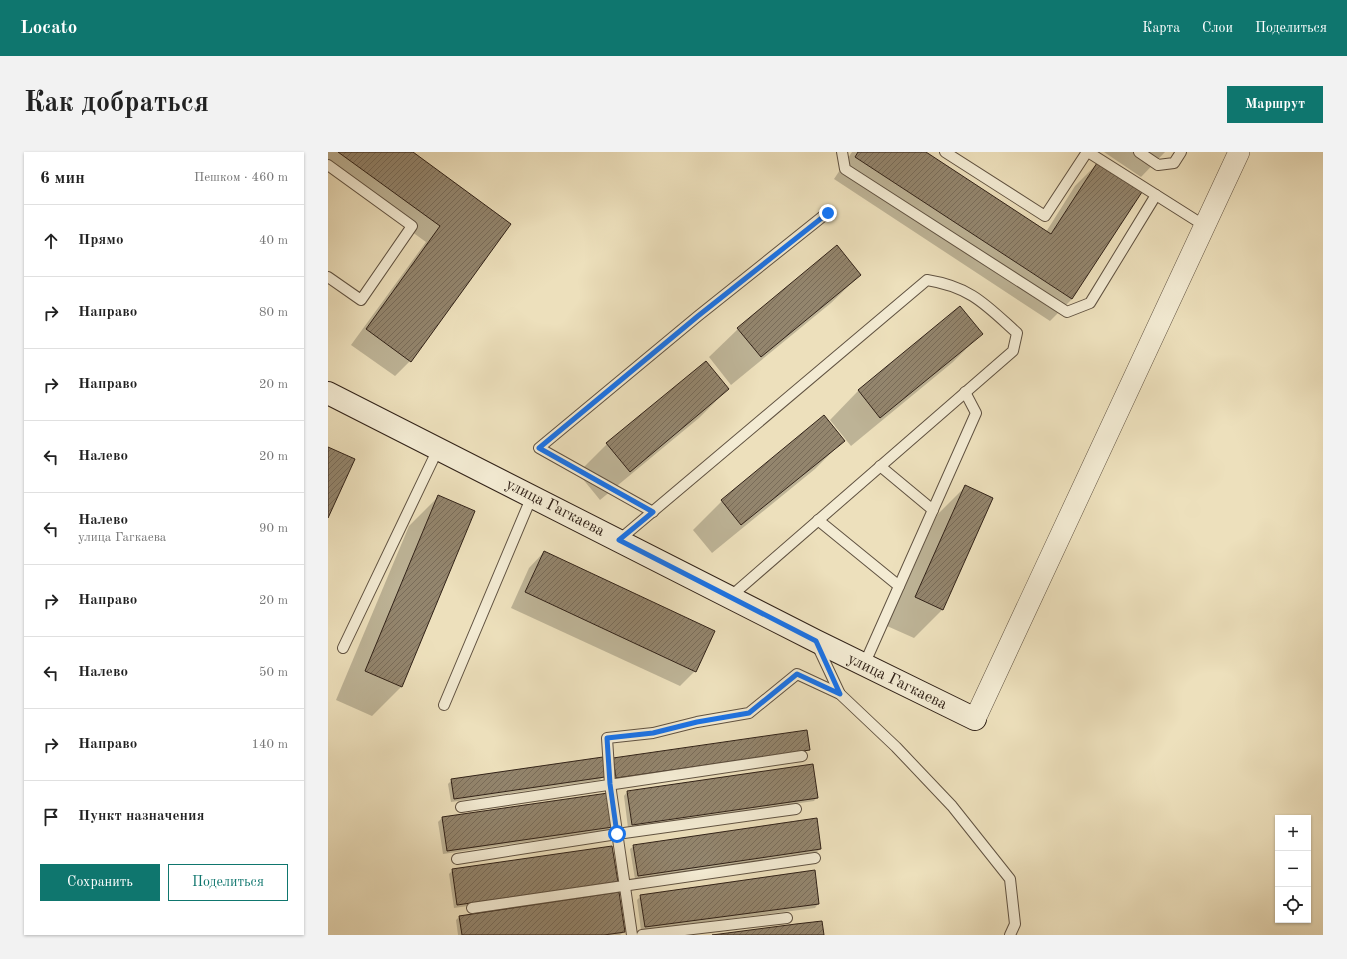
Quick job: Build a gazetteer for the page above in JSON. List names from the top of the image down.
{
  "streets": {
    "street": ["улица Гагкаева"]
  },
  "page": {
    "header": "Locato",
    "nav": ["Карта", "Слои", "Поделиться"],
    "buttons": [
      "Маршрут",
      ["Сохранить", "Поделиться"]
    ],
    "title": "Как добраться",
    "heading": ["6 мин", "Пешком · 460 m"],
    "list": [
      ["Прямо", "40 m"],
      ["Направо", "80 m"],
      ["Направо", "20 m"],
      ["Налево", "20 m"],
      ["Налево", "улица Гагкаева", "90 m"],
      ["Направо", "20 m"],
      ["Налево", "50 m"],
      ["Направо", "140 m"],
      "Пункт назначения"
    ],
    "map_buttons": ["+", "−"]
  }
}
